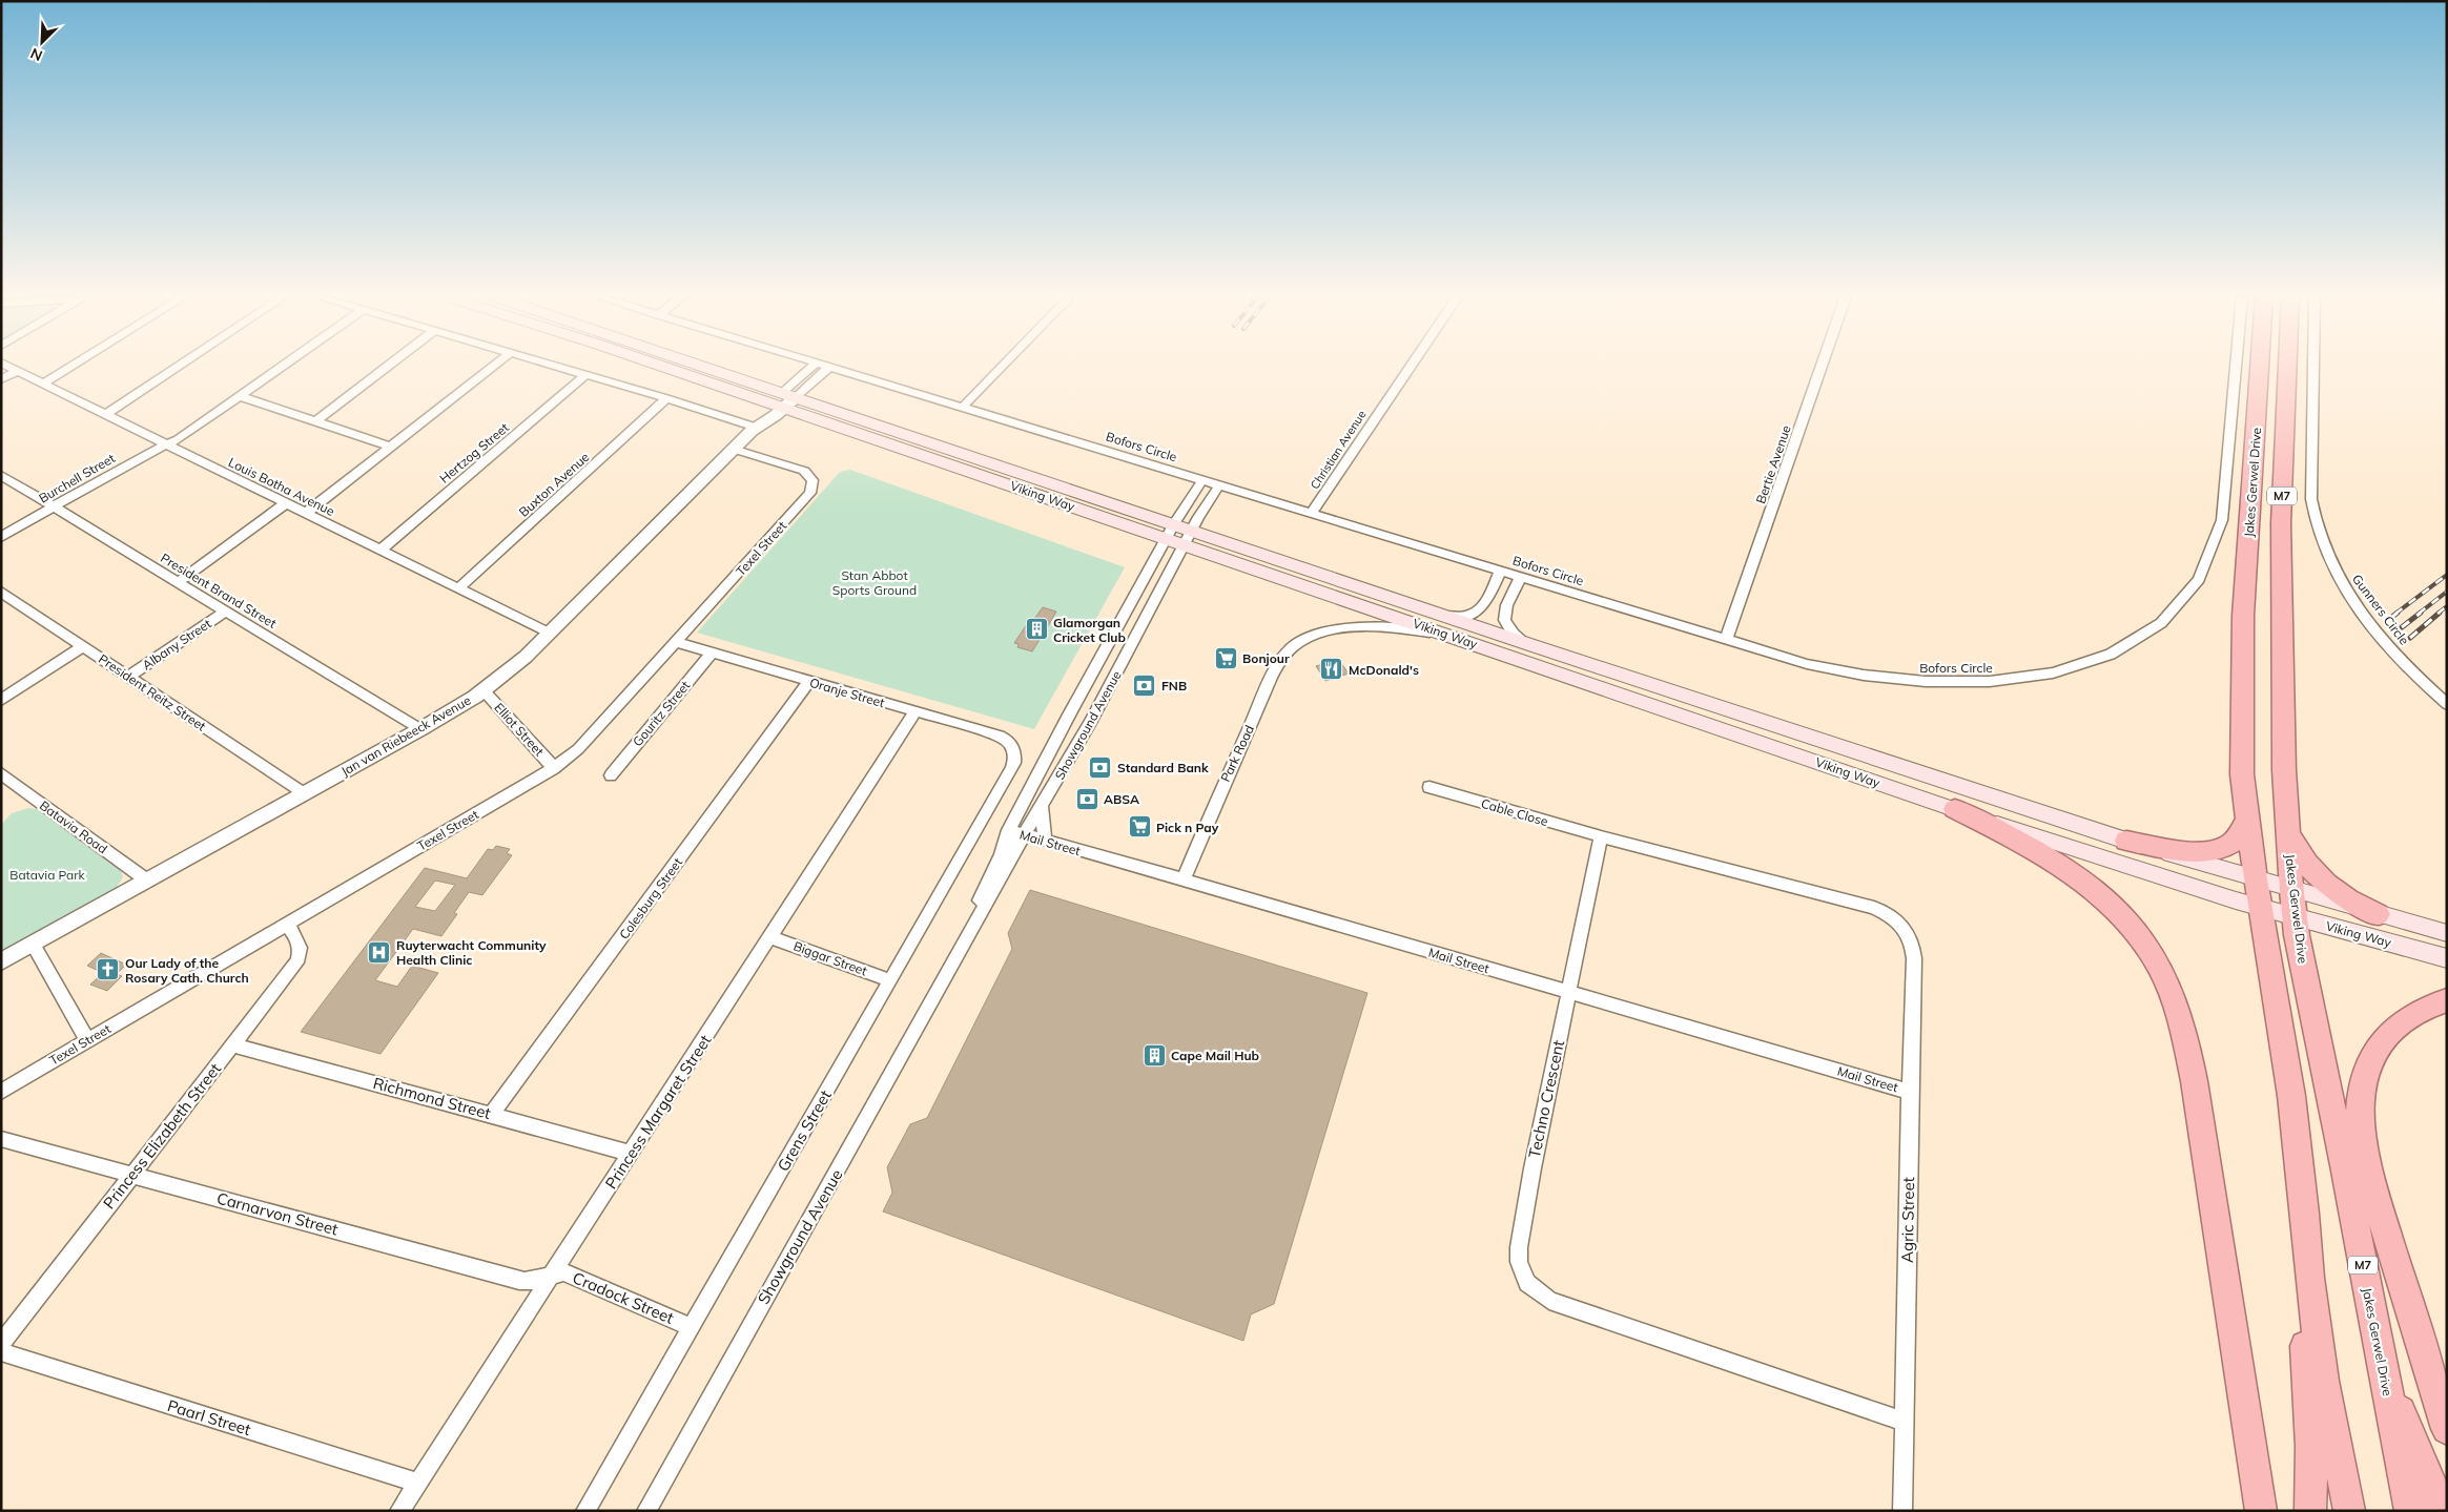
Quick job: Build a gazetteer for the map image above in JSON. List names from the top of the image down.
{
  "streets": {
    "highway": ["Jakes Gerwel Drive", "M7"],
    "main road": ["Viking Way"],
    "street": [
      "Bofors Circle",
      "Christian Avenue",
      "Hertzog Street",
      "Bertie Avenue",
      "Burchell Street",
      "Buxton Avenue",
      "Louis Botha Avenue",
      "Texel Street",
      "President Brand Street",
      "Gunners Circle",
      "Albany Street",
      "President Reitz Street",
      "Oranje Street",
      "Gouritz Street",
      "Showground Avenue",
      "Elliot Street",
      "Jan van Riebeeck Avenue",
      "Park Road",
      "Cable Close",
      "Batavia Road",
      "Mail Street",
      "Colesburg Street",
      "Biggar Street",
      "Richmond Street",
      "Techno Crescent",
      "Princess Margaret Street",
      "Grens Street",
      "Princess Elizabeth Street",
      "Carnarvon Street",
      "Agric Street",
      "Cradock Street",
      "Paarl Street"
    ]
  },
  "crossings": [
    ["Bofors Circle", "Christian Avenue"],
    ["Bofors Circle", "Bertie Avenue"],
    ["Bofors Circle", "Showground Avenue"],
    ["Bofors Circle", "Jan van Riebeeck Avenue"],
    ["Hertzog Street", "Louis Botha Avenue"],
    ["Burchell Street", "Louis Botha Avenue"],
    ["Burchell Street", "President Brand Street"],
    ["Jakes Gerwel Drive", "Viking Way"],
    ["Buxton Avenue", "Louis Botha Avenue"],
    ["Louis Botha Avenue", "Jan van Riebeeck Avenue"],
    ["Viking Way", "Showground Avenue"],
    ["Viking Way", "Jan van Riebeeck Avenue"],
    ["Viking Way", "Park Road"],
    ["Texel Street", "Oranje Street"],
    ["Texel Street", "Elliot Street"],
    ["Texel Street", "Jan van Riebeeck Avenue"],
    ["Texel Street", "Princess Elizabeth Street"],
    ["President Brand Street", "Albany Street"],
    ["President Brand Street", "Jan van Riebeeck Avenue"],
    ["Albany Street", "President Reitz Street"],
    ["President Reitz Street", "Jan van Riebeeck Avenue"],
    ["Oranje Street", "Gouritz Street"],
    ["Oranje Street", "Colesburg Street"],
    ["Oranje Street", "Princess Margaret Street"],
    ["Oranje Street", "Grens Street"],
    ["Showground Avenue", "Mail Street"],
    ["Elliot Street", "Jan van Riebeeck Avenue"],
    ["Jan van Riebeeck Avenue", "Batavia Road"],
    ["Park Road", "Mail Street"],
    ["Cable Close", "Techno Crescent"],
    ["Cable Close", "Agric Street"],
    ["Mail Street", "Techno Crescent"],
    ["Mail Street", "Agric Street"],
    ["Colesburg Street", "Richmond Street"],
    ["Biggar Street", "Princess Margaret Street"],
    ["Biggar Street", "Grens Street"],
    ["Richmond Street", "Princess Margaret Street"],
    ["Richmond Street", "Princess Elizabeth Street"],
    ["Techno Crescent", "Agric Street"],
    ["Princess Margaret Street", "Carnarvon Street"],
    ["Princess Margaret Street", "Cradock Street"],
    ["Princess Margaret Street", "Paarl Street"],
    ["Grens Street", "Cradock Street"],
    ["Princess Elizabeth Street", "Carnarvon Street"],
    ["Carnarvon Street", "Cradock Street"]
  ],
  "parks": ["Stan Abbot Sports Ground", "Batavia Park"],
  "places": {
    "building": ["Glamorgan Cricket Club", "Cape Mail Hub"],
    "supermarket": ["Bonjour", "Pick n Pay"],
    "restaurant": ["McDonald's"],
    "bank": ["FNB", "Standard Bank", "ABSA"],
    "hospital": ["Ruyterwacht Community Health Clinic"],
    "church": ["Our Lady of the Rosary Cath. Church"]
  },
  "north": "bottom left"
}
